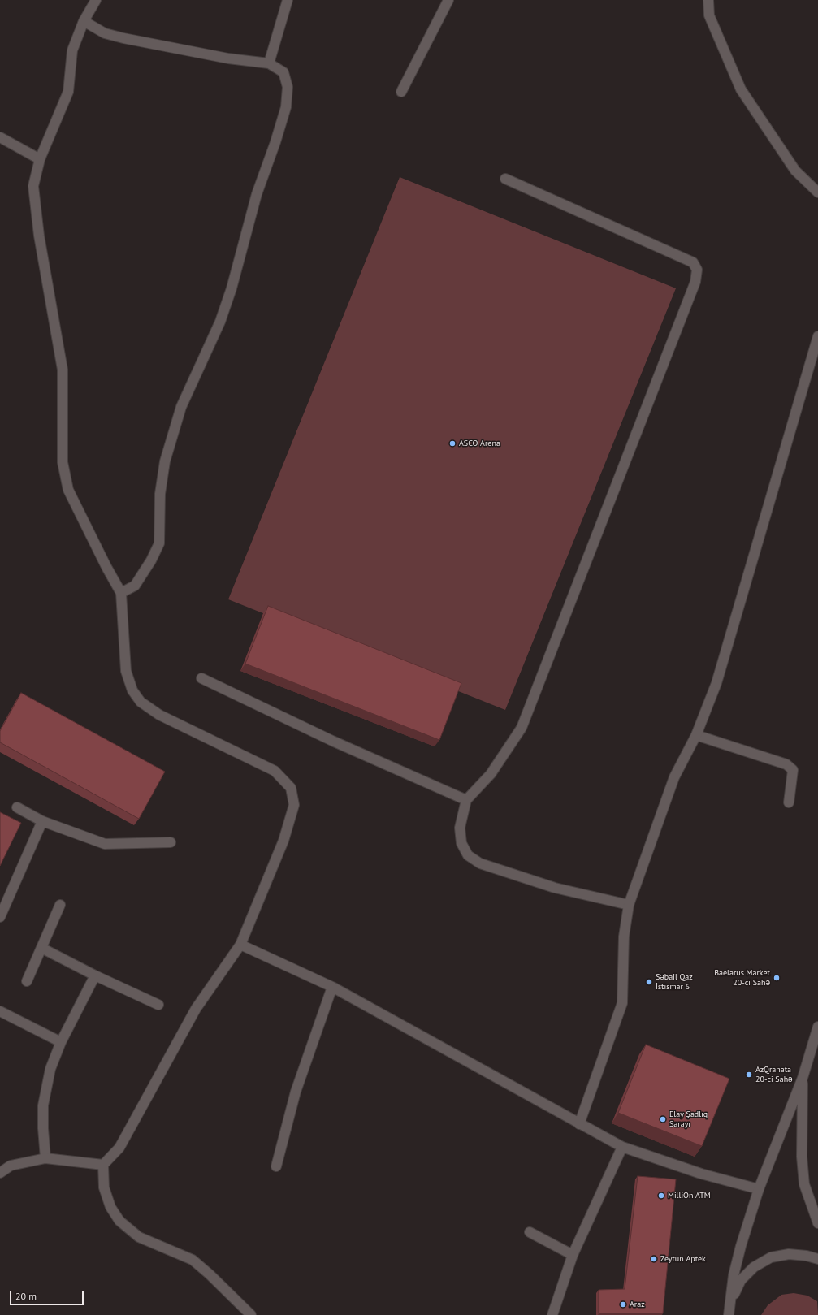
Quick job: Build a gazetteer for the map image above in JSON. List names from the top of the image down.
{
  "places": [
    "ASCO Arena",
    "Baelarus Market 20-ci Sahə",
    "Səbail Qaz İstismar 6",
    "AzQranata 20-ci Sahə",
    "Elay Şadlıq Sarayı",
    "MilliÖn ATM",
    "Zeytun Aptek",
    "Araz"
  ],
  "scale_bar": "20 m"
}
